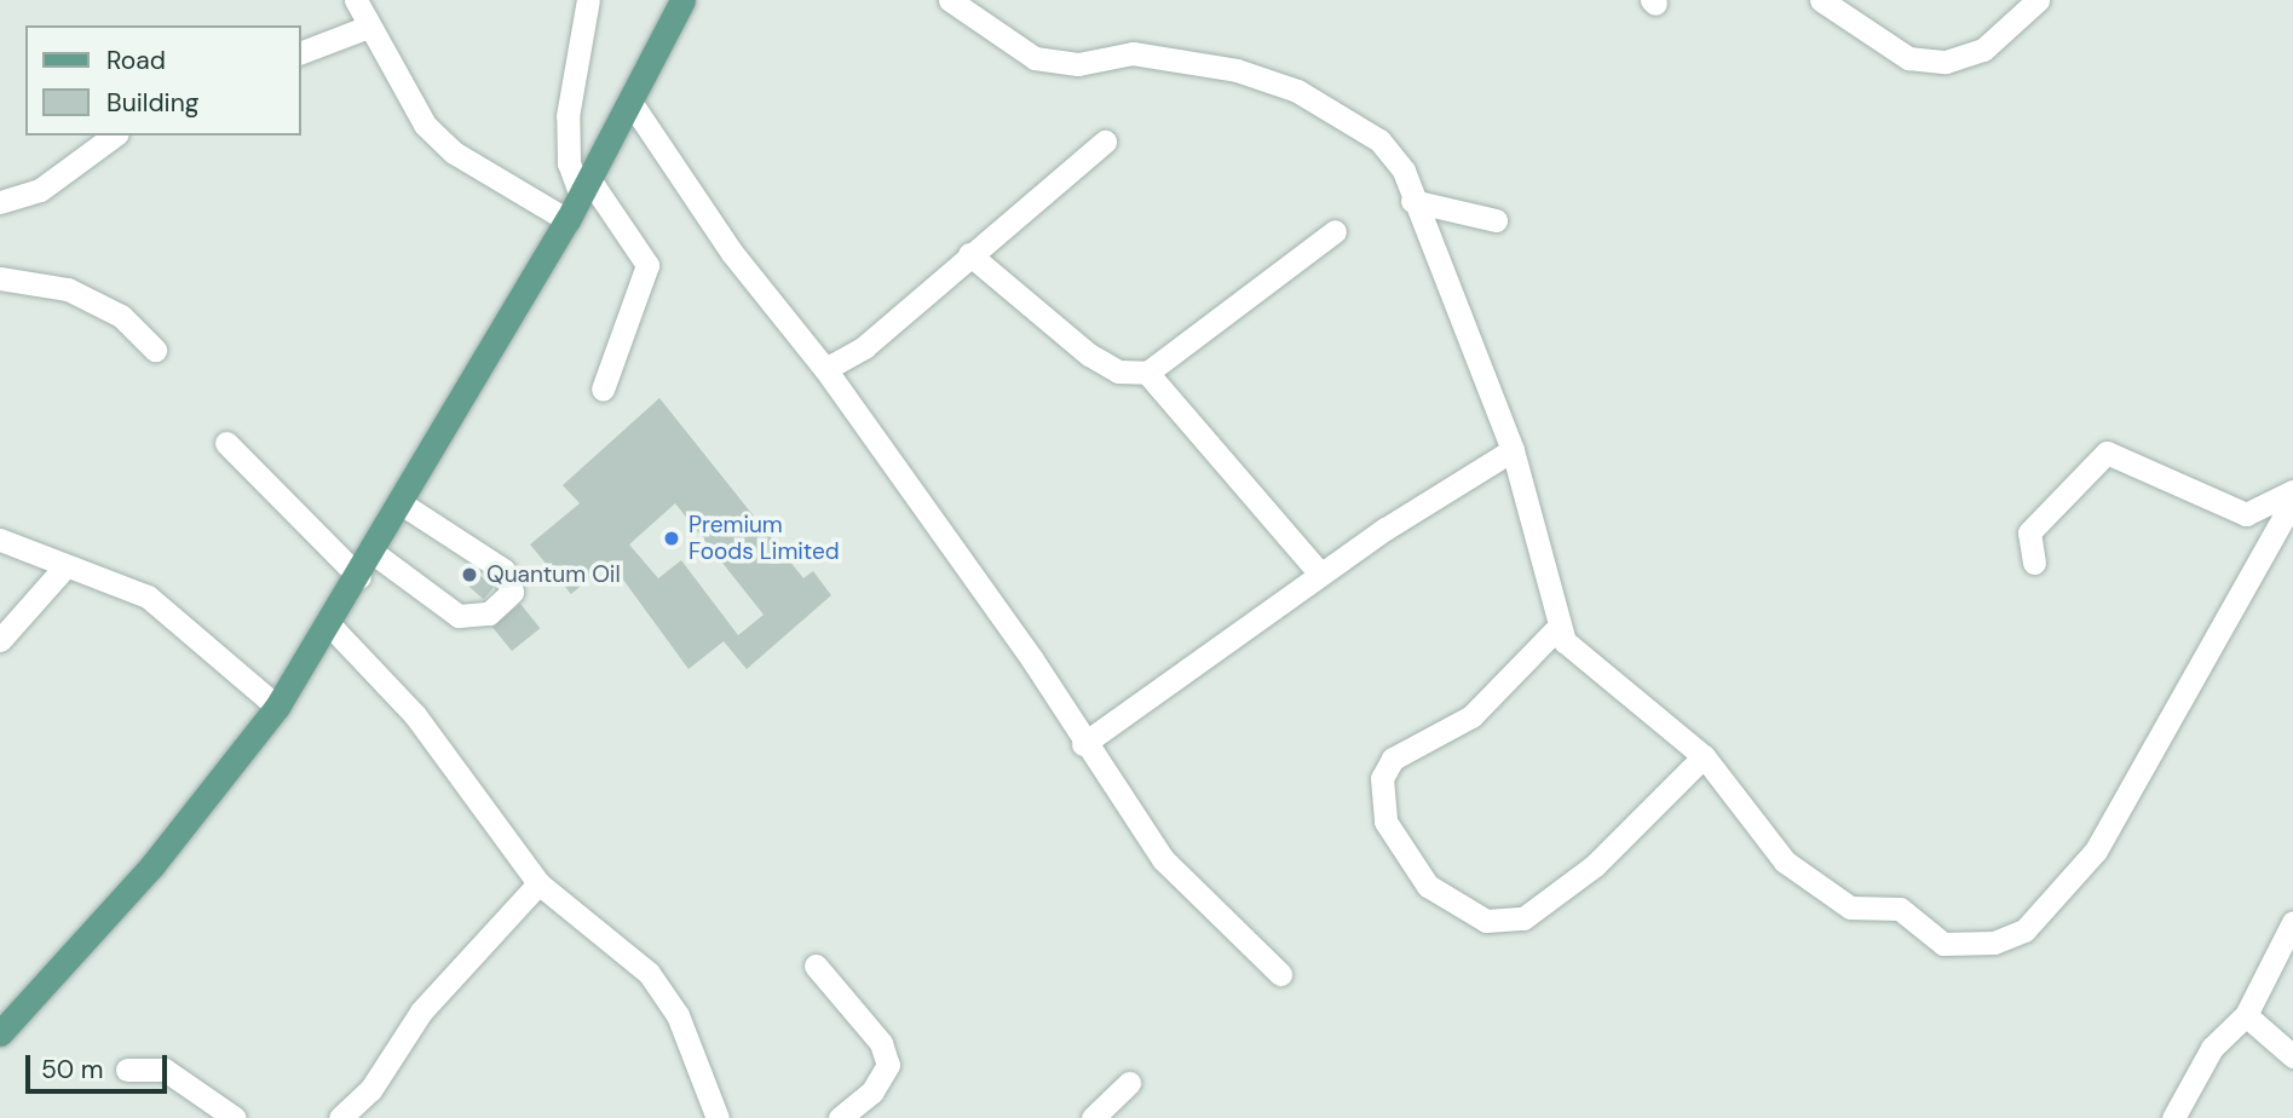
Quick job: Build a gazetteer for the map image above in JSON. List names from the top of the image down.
{
  "places": ["Premium Foods Limited", "Quantum Oil"],
  "legend": ["Road", "Building"],
  "scale_bar": "50 m"
}
